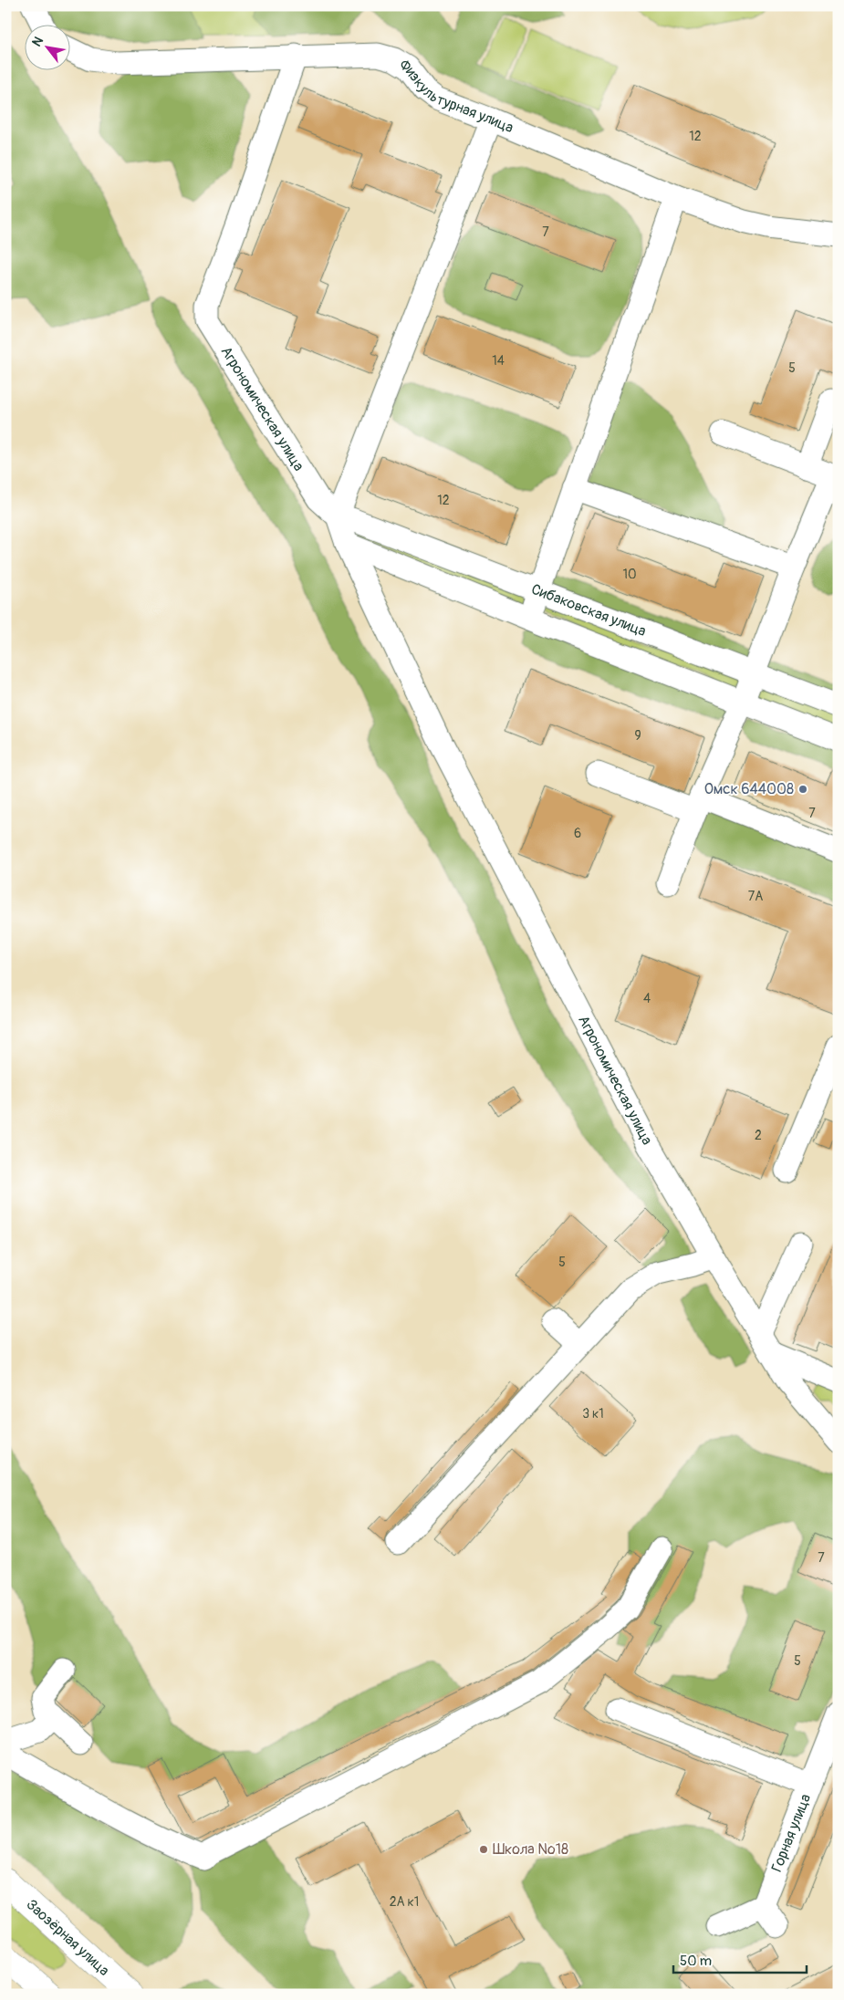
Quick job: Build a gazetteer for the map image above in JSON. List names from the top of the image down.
{
  "streets": {
    "main road": ["Заозёрная улица"],
    "street": [
      "Физкультурная улица",
      "Агрономическая улица",
      "Сибаковская улица",
      "Горная улица"
    ]
  },
  "crossings": [
    ["Физкультурная улица", "Агрономическая улица"],
    ["Агрономическая улица", "Сибаковская улица"]
  ],
  "places": ["Омск 644008", "Школа №18"],
  "house_numbers": [
    "12",
    "7",
    "14",
    "5",
    "12",
    "10",
    "9",
    "7",
    "6",
    "7А",
    "4",
    "2",
    "5",
    "3 к1",
    "7",
    "5",
    "2А к1"
  ],
  "scale_bar": "50 m",
  "north": "top left"
}
